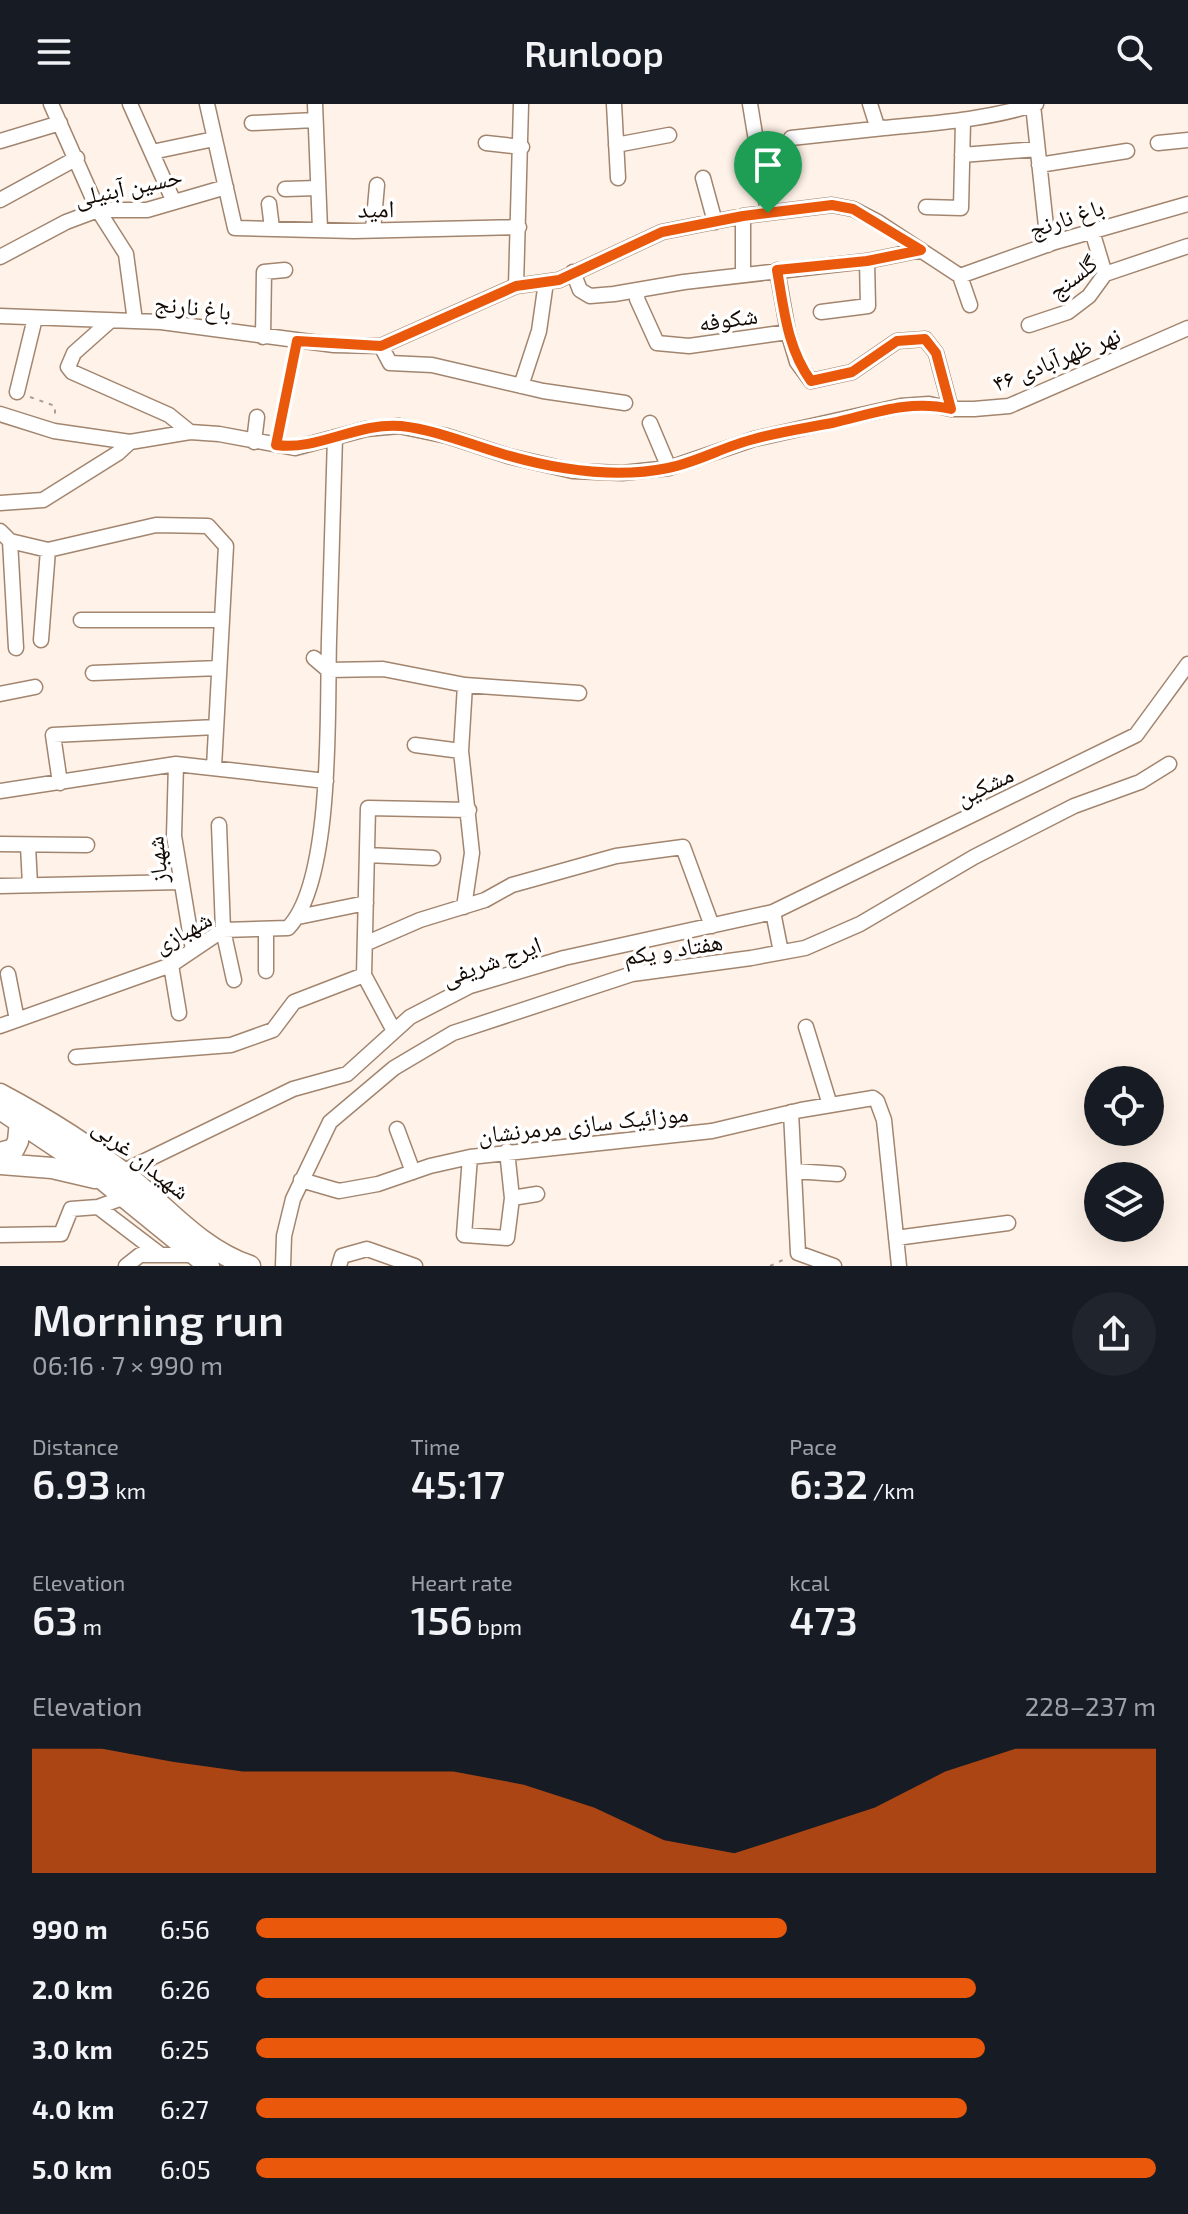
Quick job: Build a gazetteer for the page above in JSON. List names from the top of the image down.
{
  "streets": {
    "main road": ["شهیدان غربی"],
    "street": [
      "حسین آبنیلی",
      "امید",
      "باغ نارنج",
      "گلسنج",
      "شکوفه",
      "نهر ظهرآبادی ۴۶",
      "مشکین",
      "شهباز",
      "شهبازی",
      "هفتاد و یکم",
      "ایرج شریفی",
      "موزائیک سازی مرمرنشان"
    ]
  },
  "crossings": [
    ["حسین آبنیلی", "امید"],
    ["باغ نارنج", "شکوفه"],
    ["شکوفه", "نهر ظهرآبادی ۴۶"],
    ["مشکین", "ایرج شریفی"],
    ["شهباز", "شهبازی"],
    ["هفتاد و یکم", "موزائیک سازی مرمرنشان"],
    ["ایرج شریفی", "شهیدان غربی"]
  ],
  "page": {
    "header": "Runloop",
    "heading": ["Morning run", "06:16 · 7 × 990 m"],
    "stats": [
      ["Distance", "6.93 km"],
      ["Time", "45:17"],
      ["Pace", "6:32 /km"],
      ["Elevation", "63 m"],
      ["Heart rate", "156 bpm"],
      ["kcal", "473"]
    ],
    "chart": ["Elevation", "228–237 m"],
    "list": [
      {
        "name": "990 m",
        "note": "6:56"
      },
      {
        "name": "2.0 km",
        "note": "6:26"
      },
      {
        "name": "3.0 km",
        "note": "6:25"
      },
      {
        "name": "4.0 km",
        "note": "6:27"
      },
      {
        "name": "5.0 km",
        "note": "6:05"
      }
    ]
  }
}
